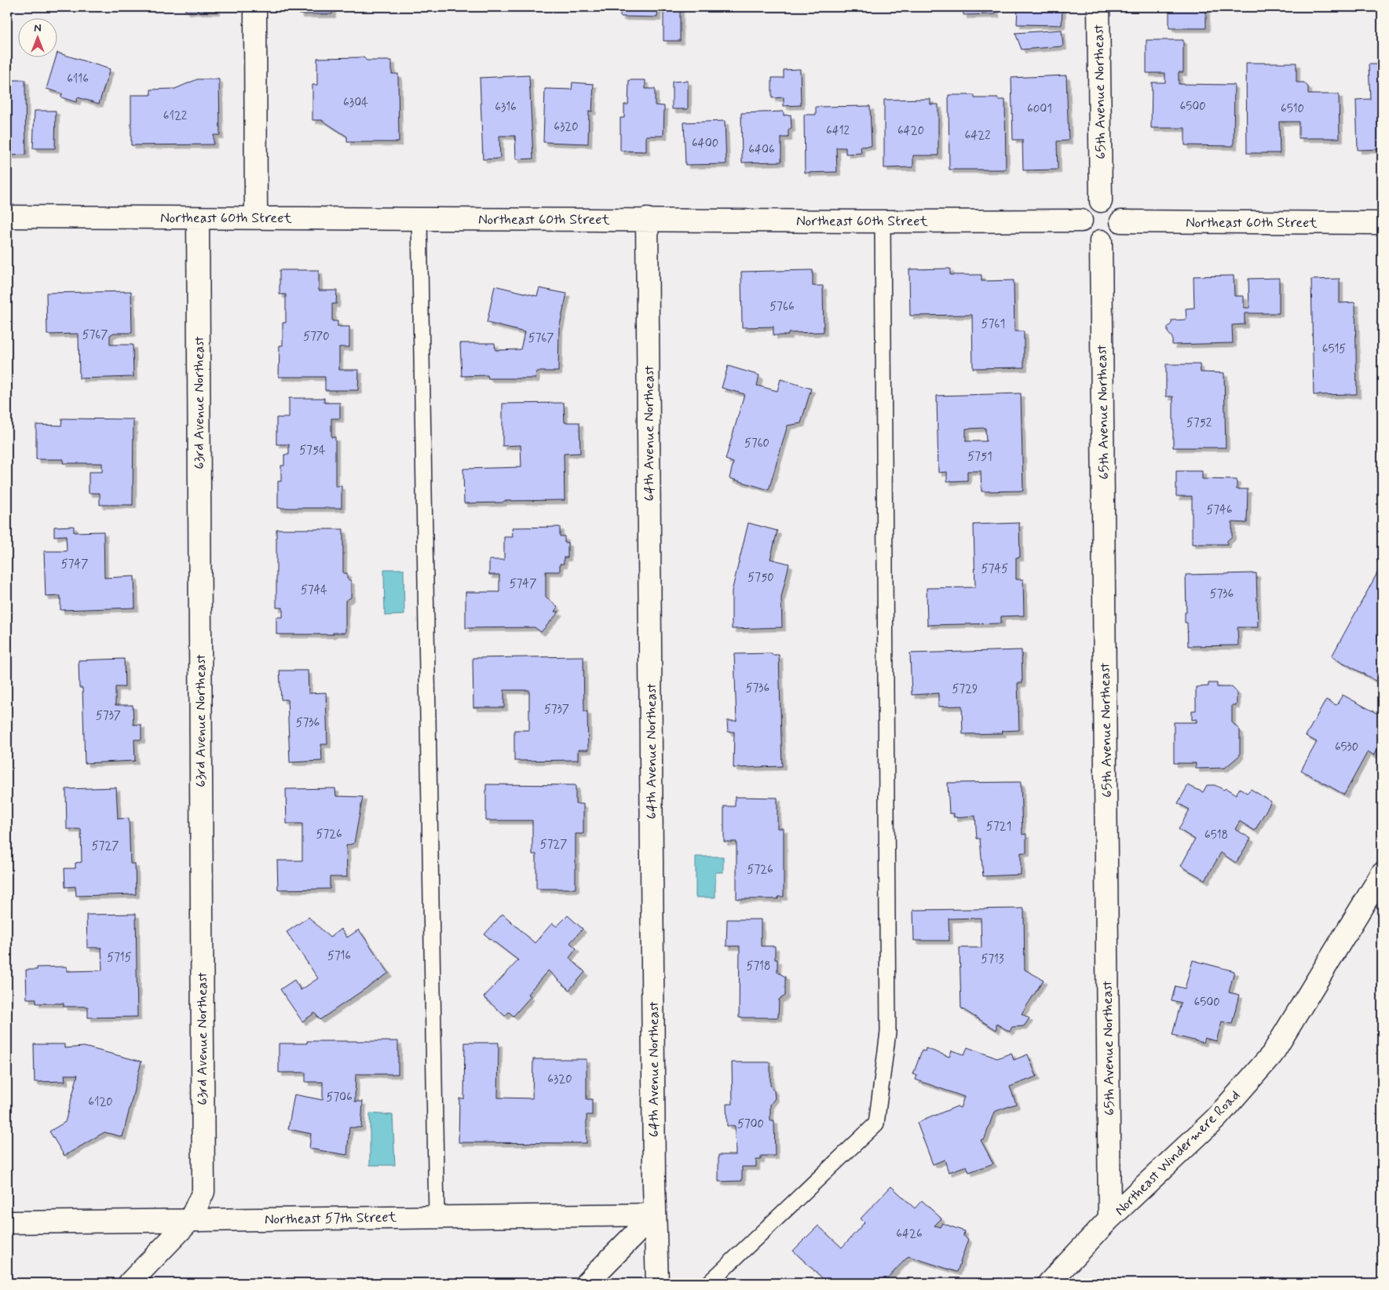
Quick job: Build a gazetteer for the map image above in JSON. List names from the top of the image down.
{
  "streets": {
    "street": [
      "65th Avenue Northeast",
      "Northeast 60th Street",
      "63rd Avenue Northeast",
      "64th Avenue Northeast",
      "Northeast Windermere Road",
      "Northeast 57th Street"
    ]
  },
  "crossings": [
    ["65th Avenue Northeast", "Northeast 60th Street"],
    ["65th Avenue Northeast", "Northeast Windermere Road"],
    ["Northeast 60th Street", "63rd Avenue Northeast"],
    ["Northeast 60th Street", "64th Avenue Northeast"],
    ["63rd Avenue Northeast", "Northeast 57th Street"],
    ["64th Avenue Northeast", "Northeast 57th Street"]
  ],
  "house_numbers": [
    "6116",
    "6304",
    "6500",
    "6316",
    "6001",
    "6510",
    "6122",
    "6320",
    "6412",
    "6420",
    "6422",
    "6400",
    "6406",
    "5766",
    "5761",
    "5767",
    "5770",
    "5767",
    "6515",
    "5752",
    "5760",
    "5754",
    "5751",
    "5746",
    "5747",
    "5745",
    "5750",
    "5747",
    "5744",
    "5736",
    "5736",
    "5729",
    "5737",
    "5737",
    "5736",
    "6530",
    "5721",
    "5726",
    "6518",
    "5727",
    "5727",
    "5726",
    "5716",
    "5715",
    "5713",
    "5718",
    "6500",
    "6320",
    "5706",
    "6120",
    "5700",
    "6426"
  ],
  "north": "top"
}
